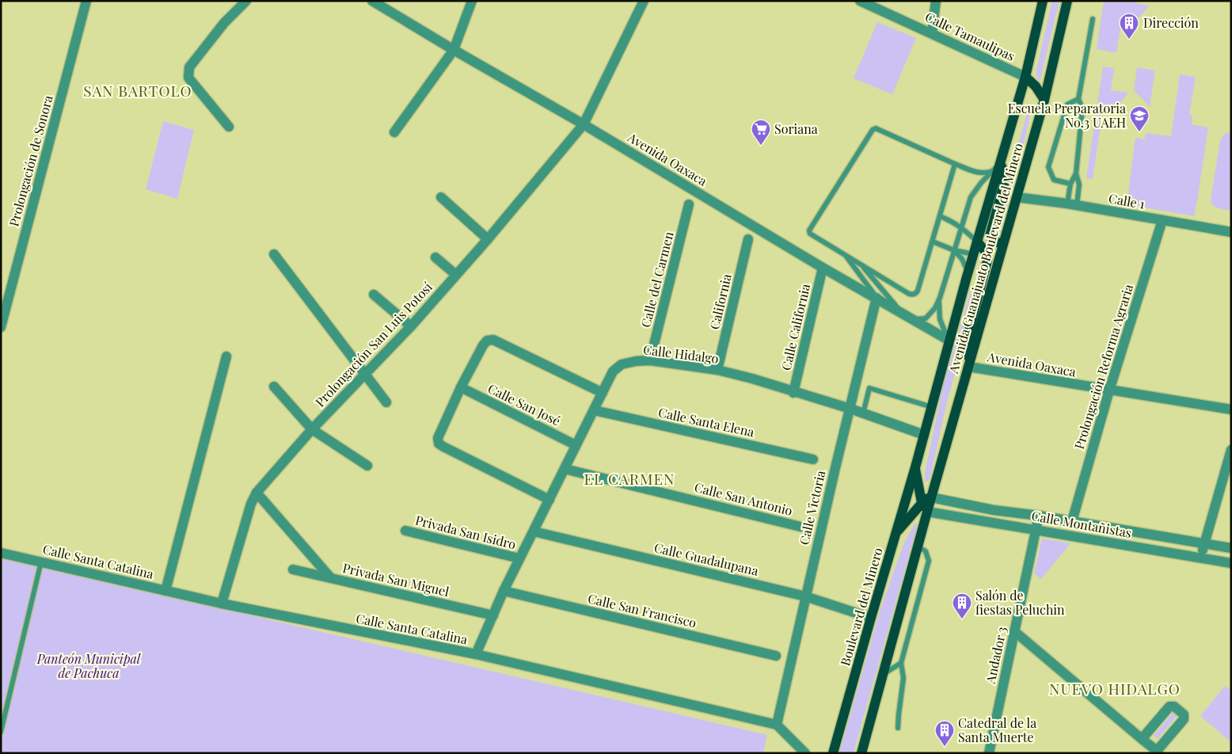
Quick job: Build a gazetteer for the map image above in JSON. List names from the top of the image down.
{
  "streets": {
    "main road": ["Avenida Guanajuato Boulevard del Minero", "Boulevard del Minero"],
    "street": [
      "Calle Tamaulipas",
      "Avenida Oaxaca",
      "Prolongación de Sonora",
      "Calle 1",
      "Calle del Carmen",
      "California",
      "Calle California",
      "Prolongación San Luis Potosí",
      "Calle Hidalgo",
      "Prolongación Reforma Agraria",
      "Calle San José",
      "Calle Santa Elena",
      "Calle San Antonio",
      "Calle Victoria",
      "Calle Montañistas",
      "Privada San Isidro",
      "Calle Guadalupana",
      "Calle Santa Catalina",
      "Privada San Miguel",
      "Calle San Francisco",
      "Andador 3"
    ]
  },
  "crossings": [
    ["Calle Tamaulipas", "Avenida Guanajuato Boulevard del Minero"],
    ["Avenida Oaxaca", "Avenida Guanajuato Boulevard del Minero"],
    ["Avenida Oaxaca", "Calle California"],
    ["Avenida Oaxaca", "Prolongación San Luis Potosí"],
    ["Avenida Oaxaca", "Prolongación Reforma Agraria"],
    ["Avenida Oaxaca", "Calle Victoria"],
    ["Calle 1", "Avenida Guanajuato Boulevard del Minero"],
    ["Calle 1", "Prolongación Reforma Agraria"],
    ["Avenida Guanajuato Boulevard del Minero", "Calle Hidalgo"],
    ["Avenida Guanajuato Boulevard del Minero", "Calle Montañistas"],
    ["Avenida Guanajuato Boulevard del Minero", "Boulevard del Minero"],
    ["Calle del Carmen", "Calle Hidalgo"],
    ["California", "Calle Hidalgo"],
    ["Calle California", "Calle Hidalgo"],
    ["Prolongación San Luis Potosí", "Calle Santa Catalina"],
    ["Calle Hidalgo", "Calle San José"],
    ["Calle Hidalgo", "Calle Santa Elena"],
    ["Calle Hidalgo", "Calle San Antonio"],
    ["Calle Hidalgo", "Calle Victoria"],
    ["Calle Hidalgo", "Privada San Isidro"],
    ["Calle Hidalgo", "Calle Guadalupana"],
    ["Prolongación Reforma Agraria", "Calle Montañistas"],
    ["Calle Victoria", "Calle Guadalupana"],
    ["Calle Victoria", "Calle Santa Catalina"],
    ["Calle Montañistas", "Andador 3"],
    ["Calle Guadalupana", "Boulevard del Minero"]
  ],
  "districts": ["SAN BARTOLO", "EL CARMEN", "NUEVO HIDALGO"],
  "parks": ["Panteón Municipal de Pachuca"],
  "places": {
    "building": ["Dirección", "Salón de fiestas Peluchin", "Catedral de la Santa Muerte"],
    "school or university": ["Escuela Preparatoria No.3 UAEH"],
    "supermarket": ["Soriana"]
  }
}
